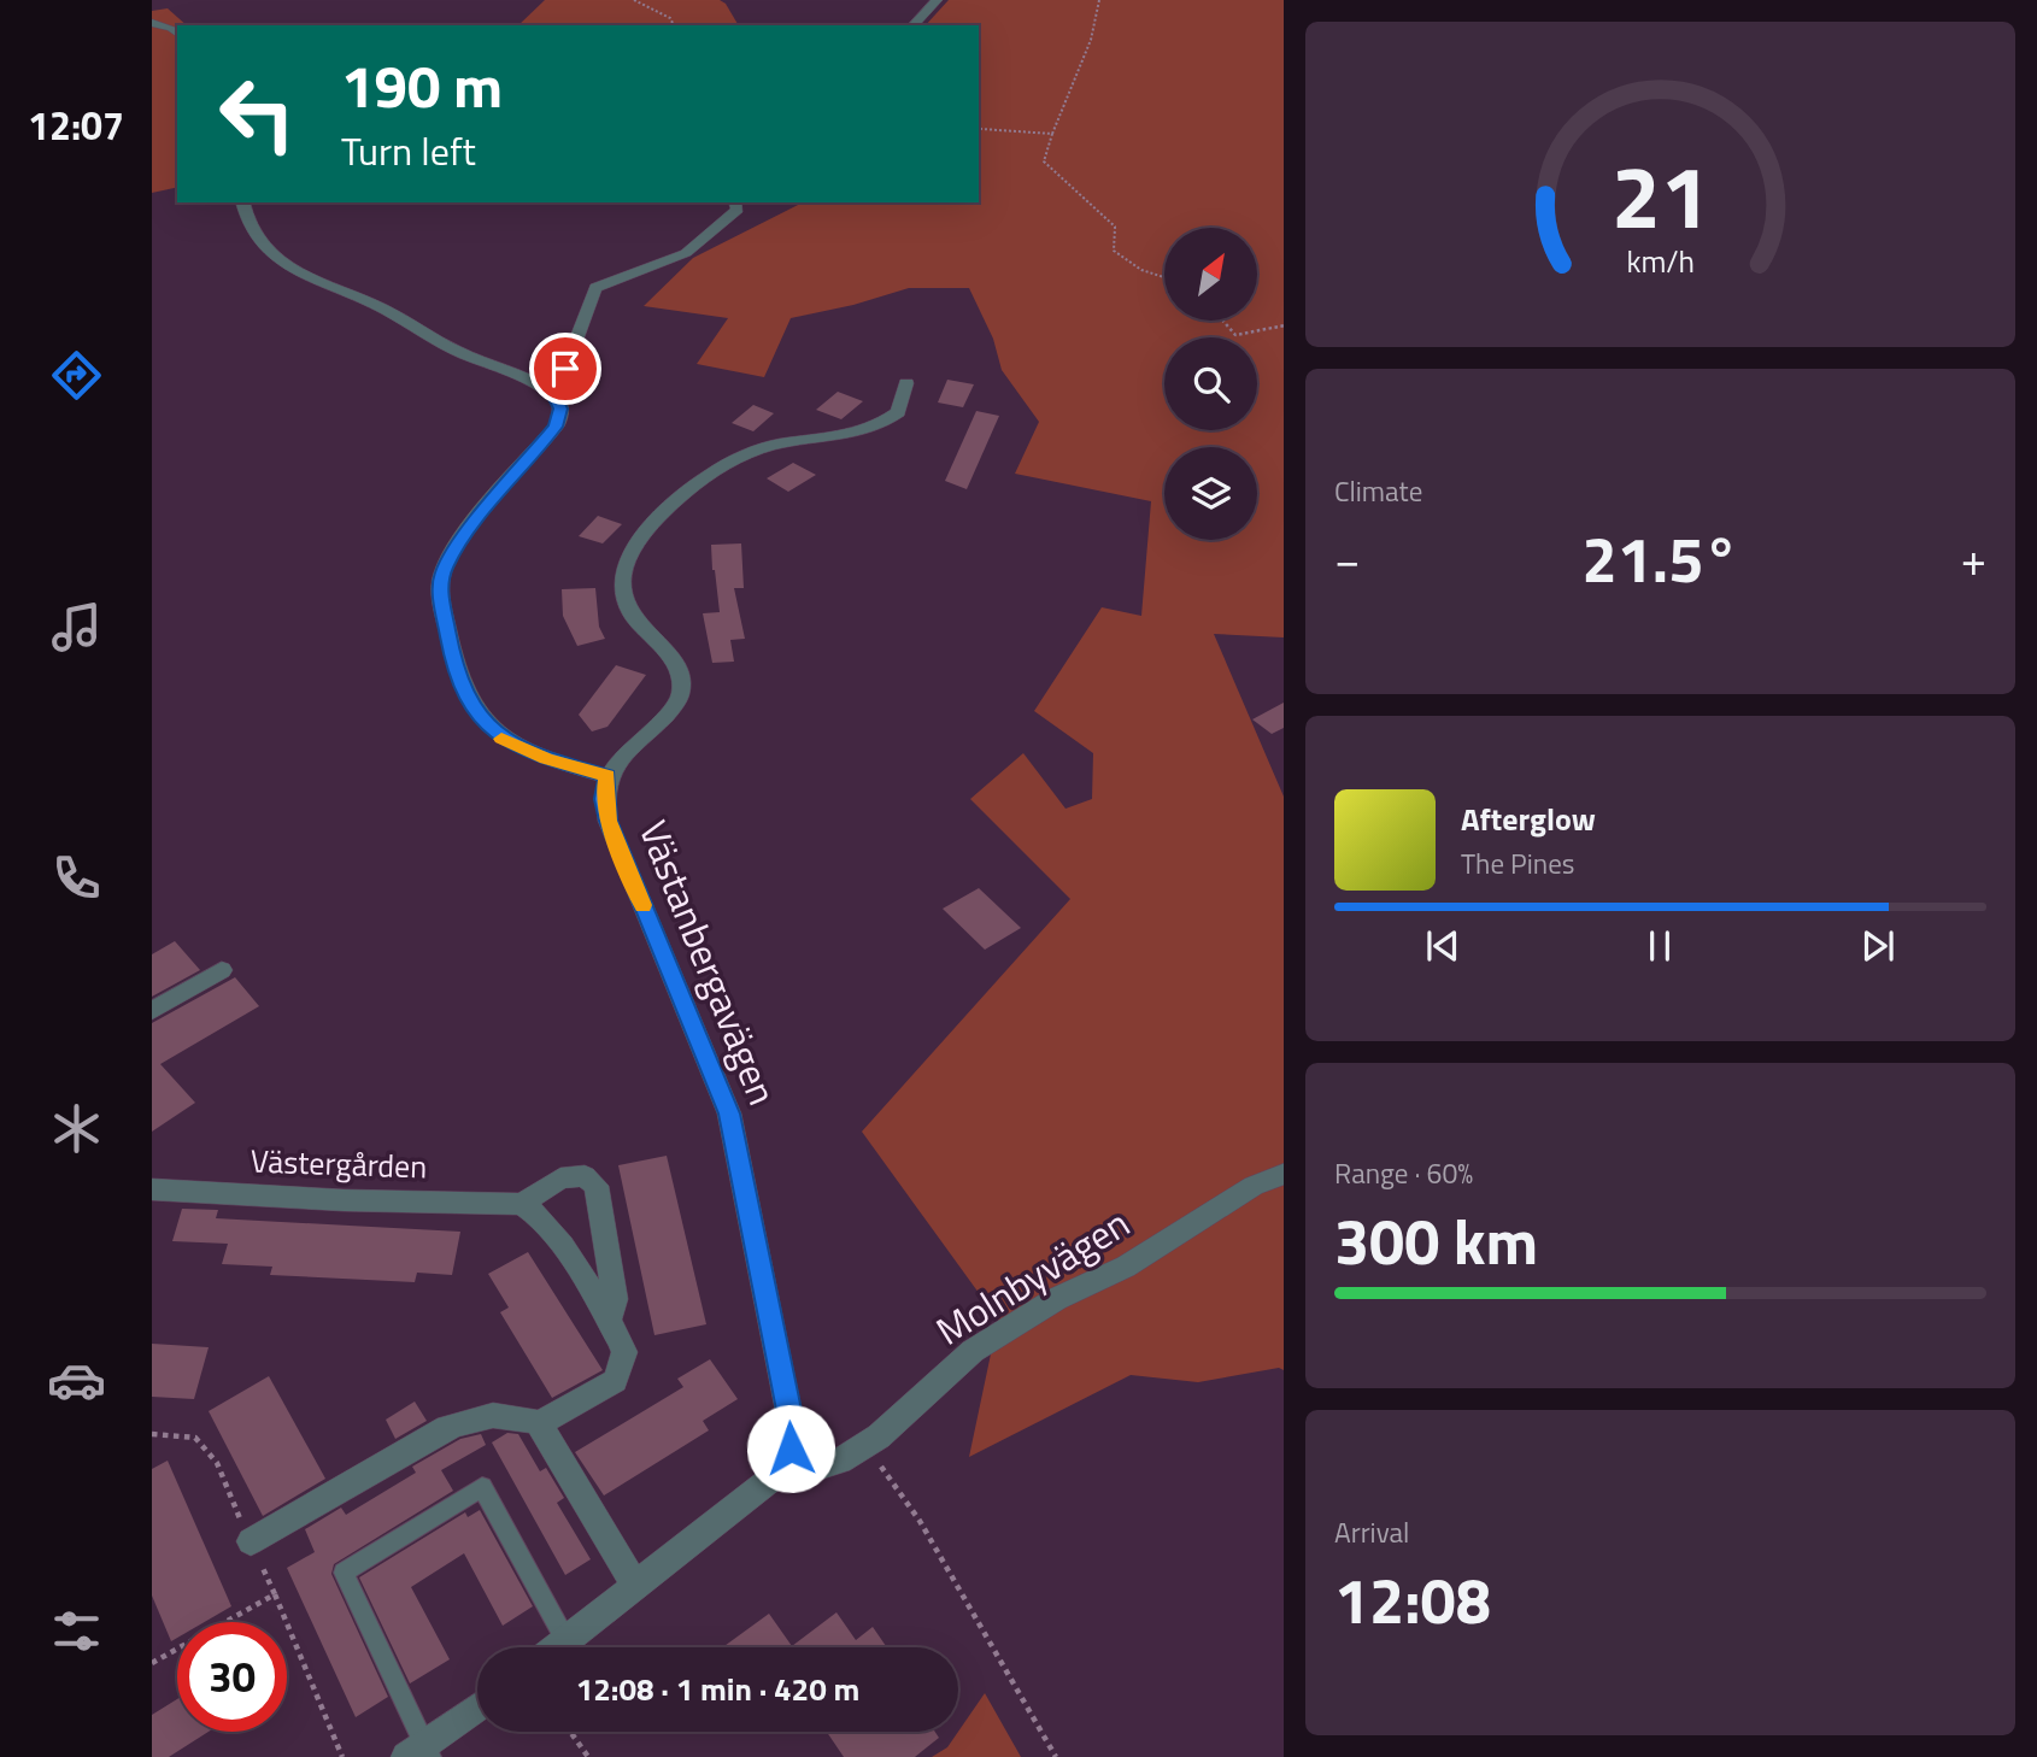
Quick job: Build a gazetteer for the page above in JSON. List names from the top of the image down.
{
  "streets": {
    "street": ["Västanbergavägen", "Västergården", "Molnbyvägen"]
  },
  "crossings": [
    ["Västanbergavägen", "Molnbyvägen"]
  ],
  "north": "top right",
  "page": {
    "tabs": "12:07",
    "turn": ["190 m", "Turn left"],
    "tile": [
      "Climate",
      ["Range · 60%", "300 km"],
      ["Arrival", "12:08"]
    ],
    "heat": ["−", "21.5°", "+"],
    "song": ["Afterglow", "The Pines"],
    "limit": "30",
    "trip": "12:08 · 1 min · 420 m",
    "gauge": ["21", "km/h"]
  }
}
